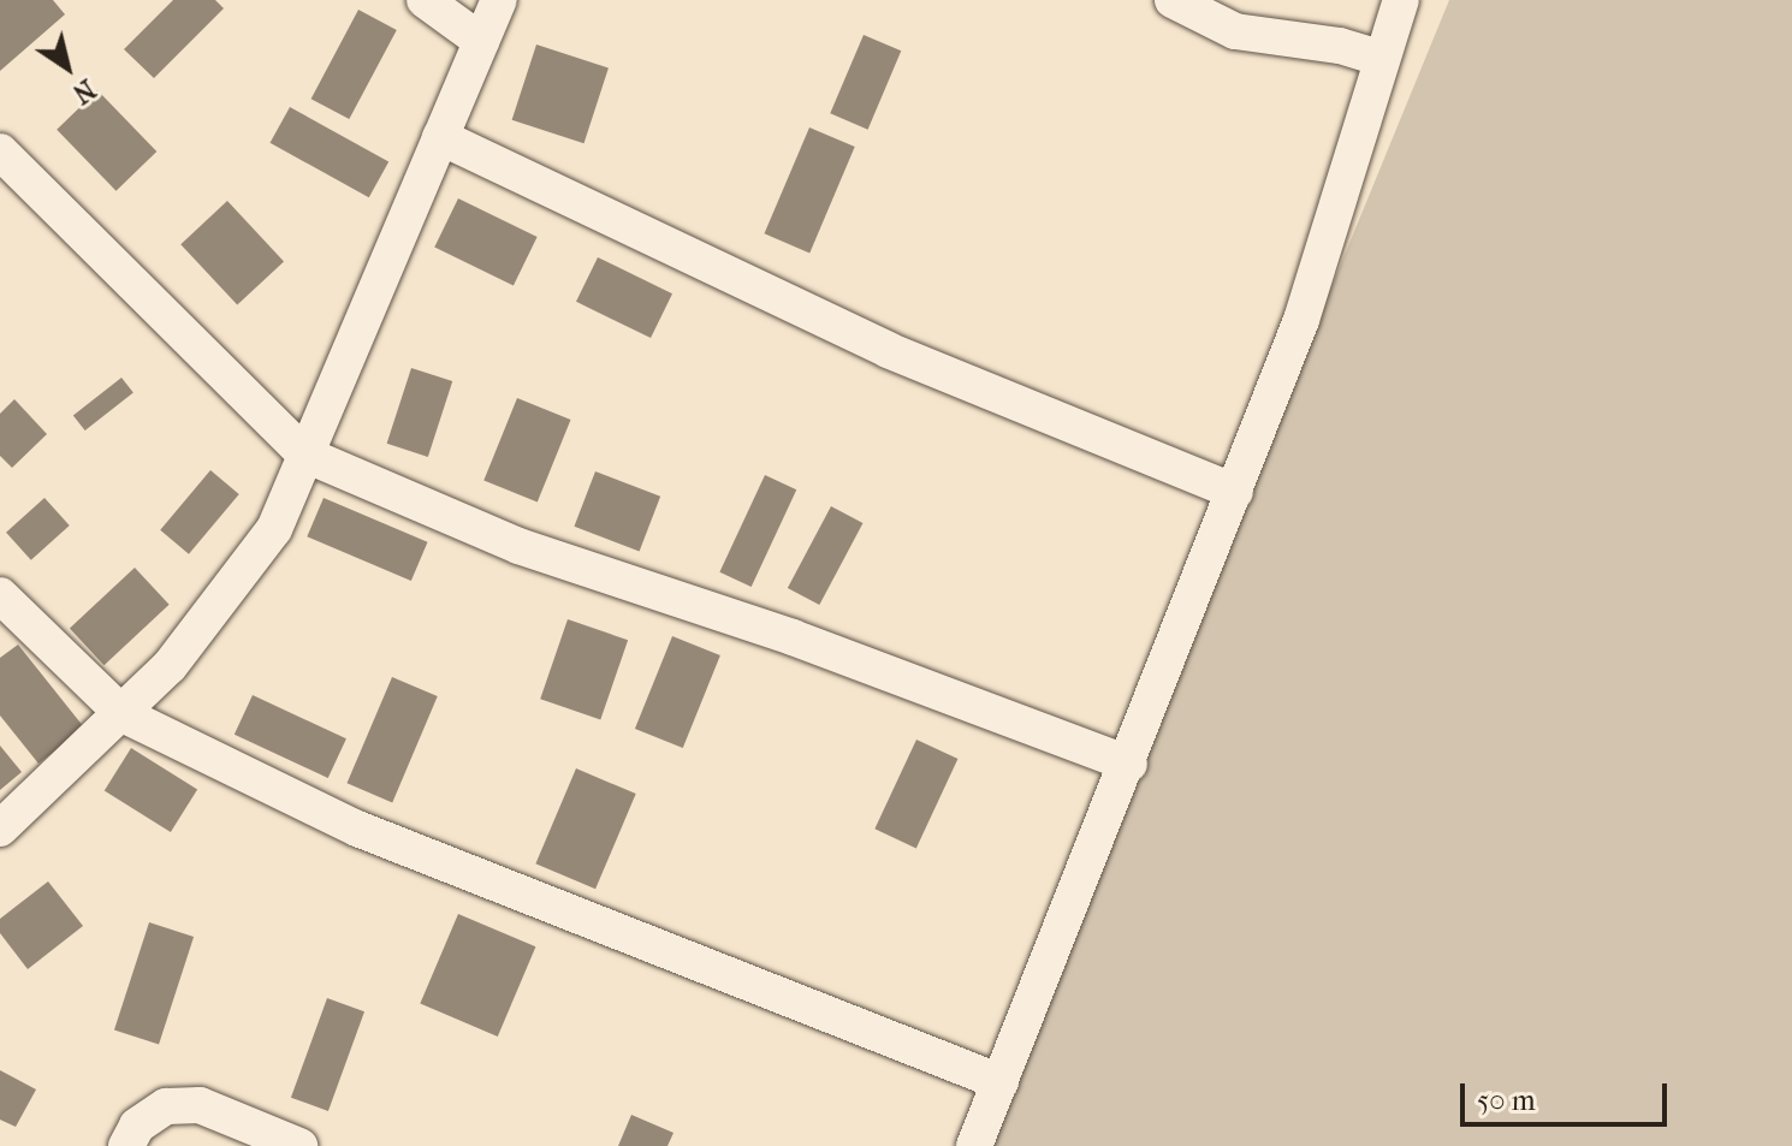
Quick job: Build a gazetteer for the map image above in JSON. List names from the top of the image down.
{
  "scale_bar": "50 m",
  "north": "bottom right"
}
